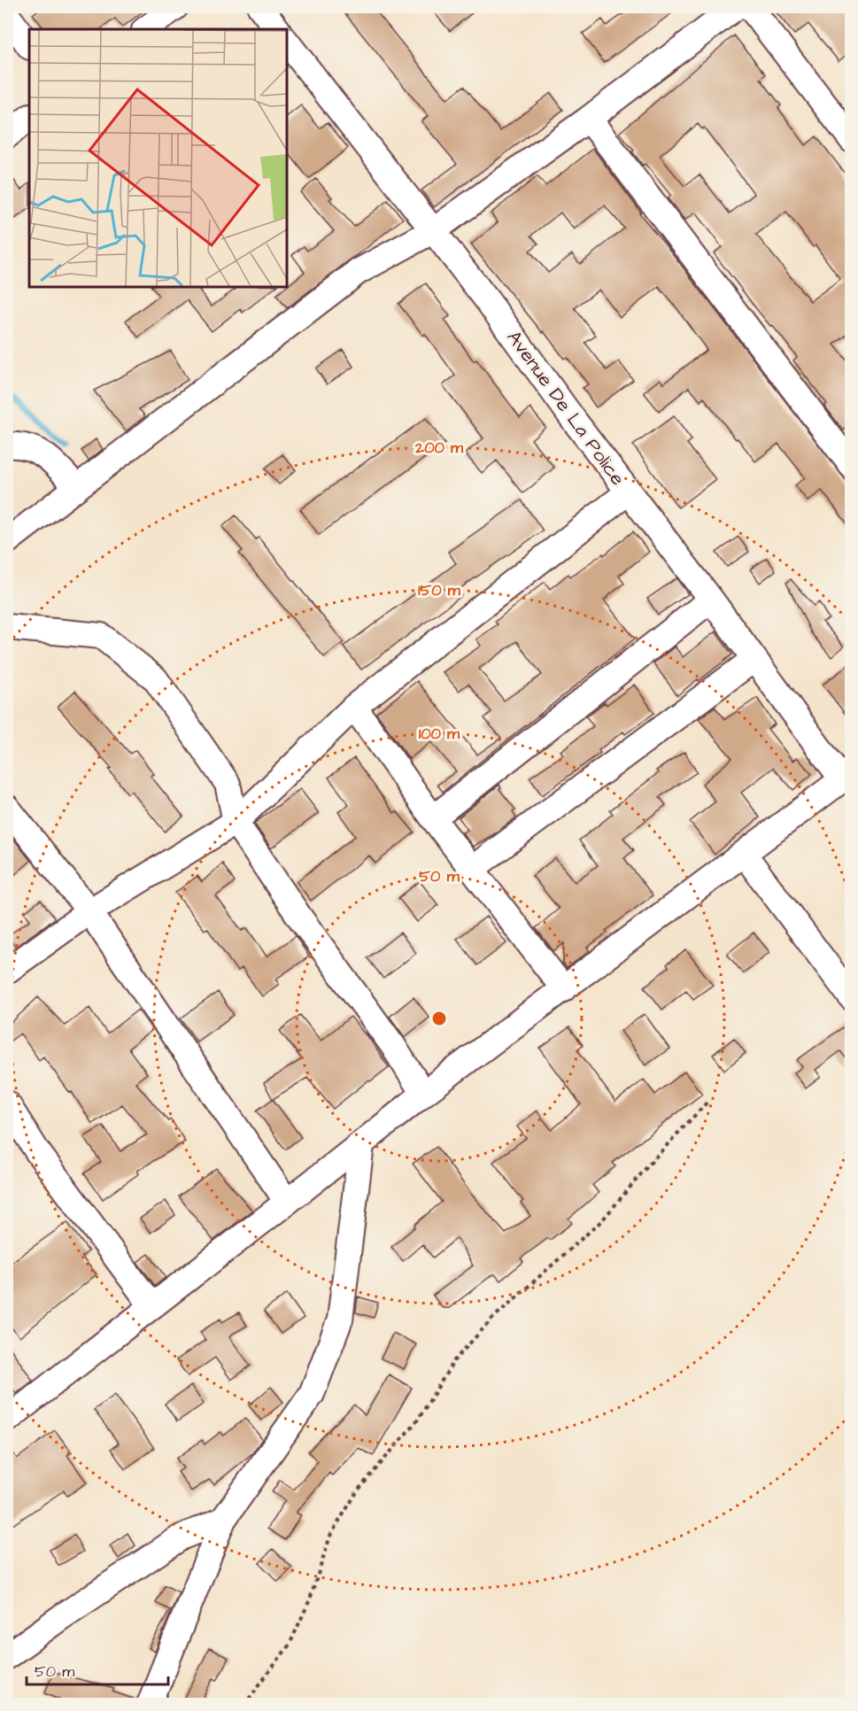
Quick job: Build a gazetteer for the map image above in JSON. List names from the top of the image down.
{
  "streets": {
    "street": ["Avenue De La Police"]
  },
  "scale_bar": "50 m",
  "rings": [
    "200 m",
    "150 m",
    "100 m",
    "50 m"
  ]
}
